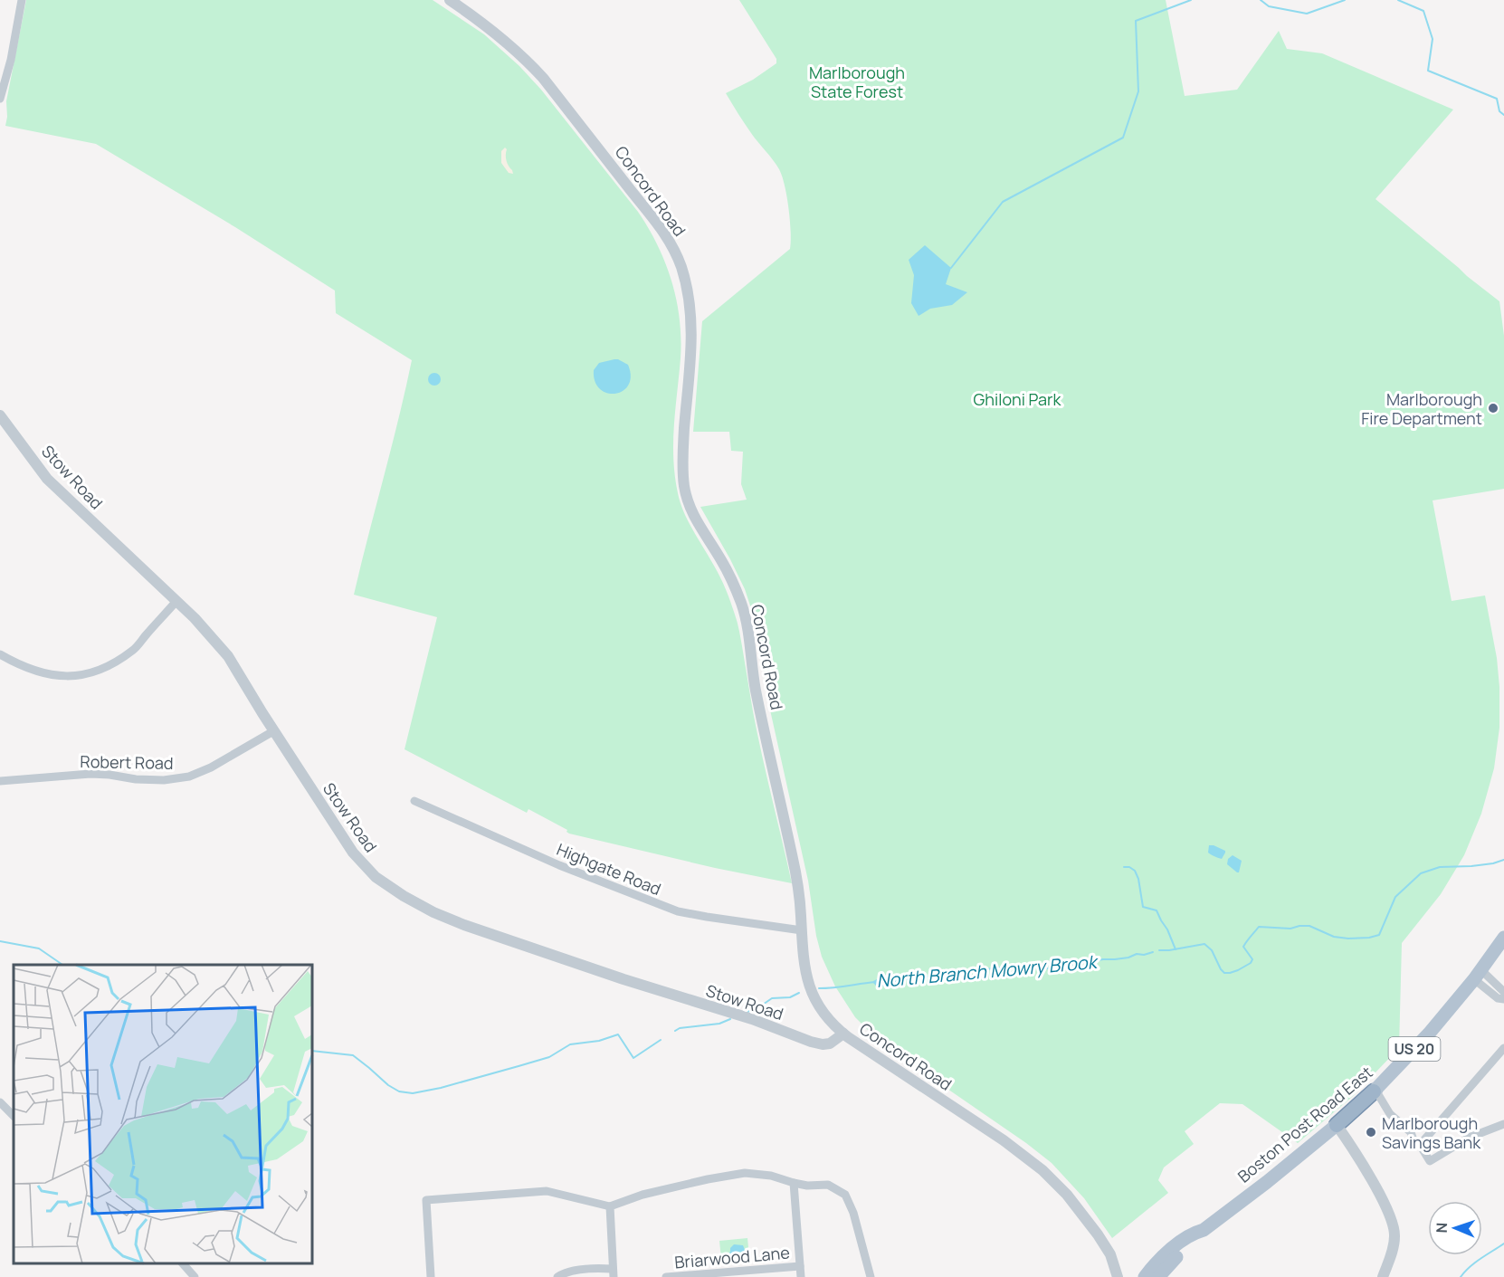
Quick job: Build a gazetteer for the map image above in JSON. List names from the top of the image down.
{
  "streets": {
    "highway": ["US 20", "Boston Post Road East"],
    "street": [
      "Concord Road",
      "Stow Road",
      "Robert Road",
      "Highgate Road",
      "Briarwood Lane"
    ]
  },
  "crossings": [
    ["Concord Road", "Stow Road"],
    ["Concord Road", "Highgate Road"],
    ["Stow Road", "Robert Road"]
  ],
  "water": ["North Branch Mowry Brook"],
  "parks": ["Marlborough State Forest", "Ghiloni Park"],
  "places": ["Marlborough Fire Department", "Marlborough Savings Bank"],
  "north": "left"
}
